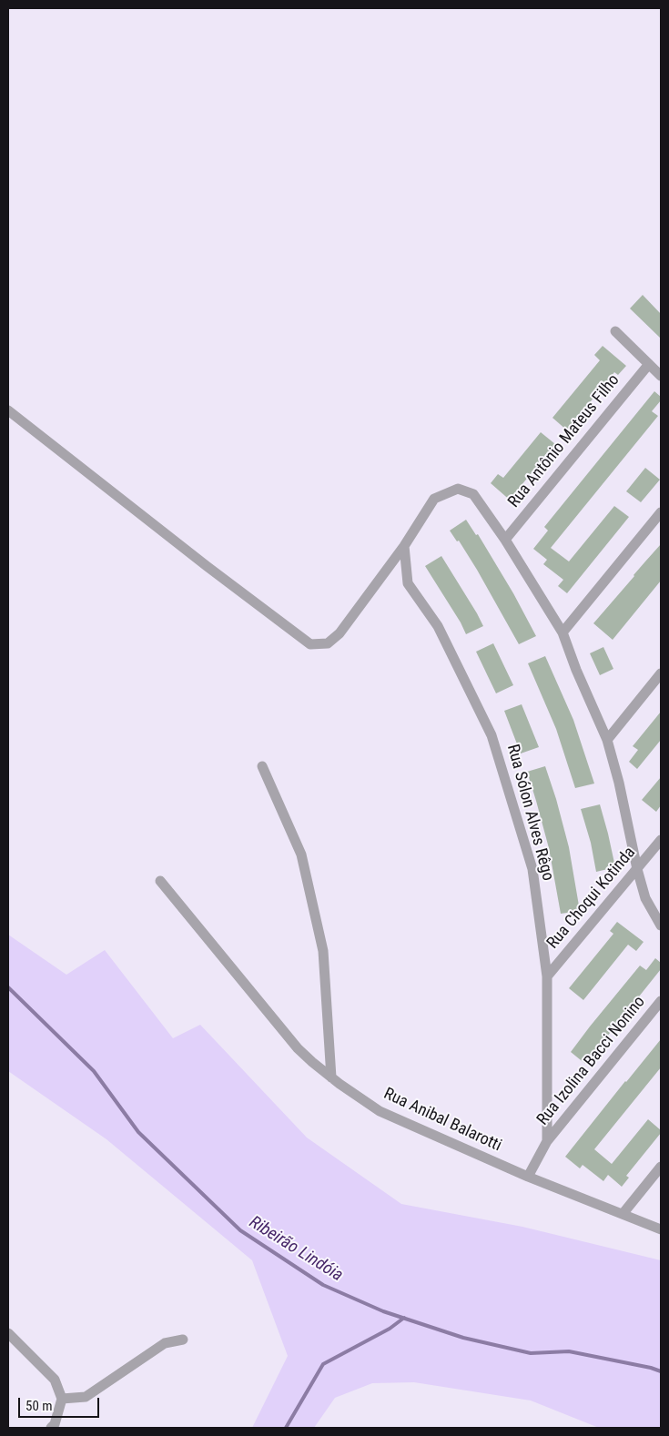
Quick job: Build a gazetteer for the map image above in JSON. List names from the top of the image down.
{
  "streets": {
    "street": [
      "Rua Antônio Mateus Filho",
      "Rua Sólon Alves Rêgo",
      "Rua Choqui Kotinda",
      "Rua Izolina Bacci Nonino",
      "Rua Anibal Balarotti"
    ]
  },
  "crossings": [
    ["Rua Sólon Alves Rêgo", "Rua Choqui Kotinda"],
    ["Rua Sólon Alves Rêgo", "Rua Izolina Bacci Nonino"],
    ["Rua Sólon Alves Rêgo", "Rua Anibal Balarotti"]
  ],
  "water": ["Ribeirão Lindóia"],
  "scale_bar": "50 m"
}
